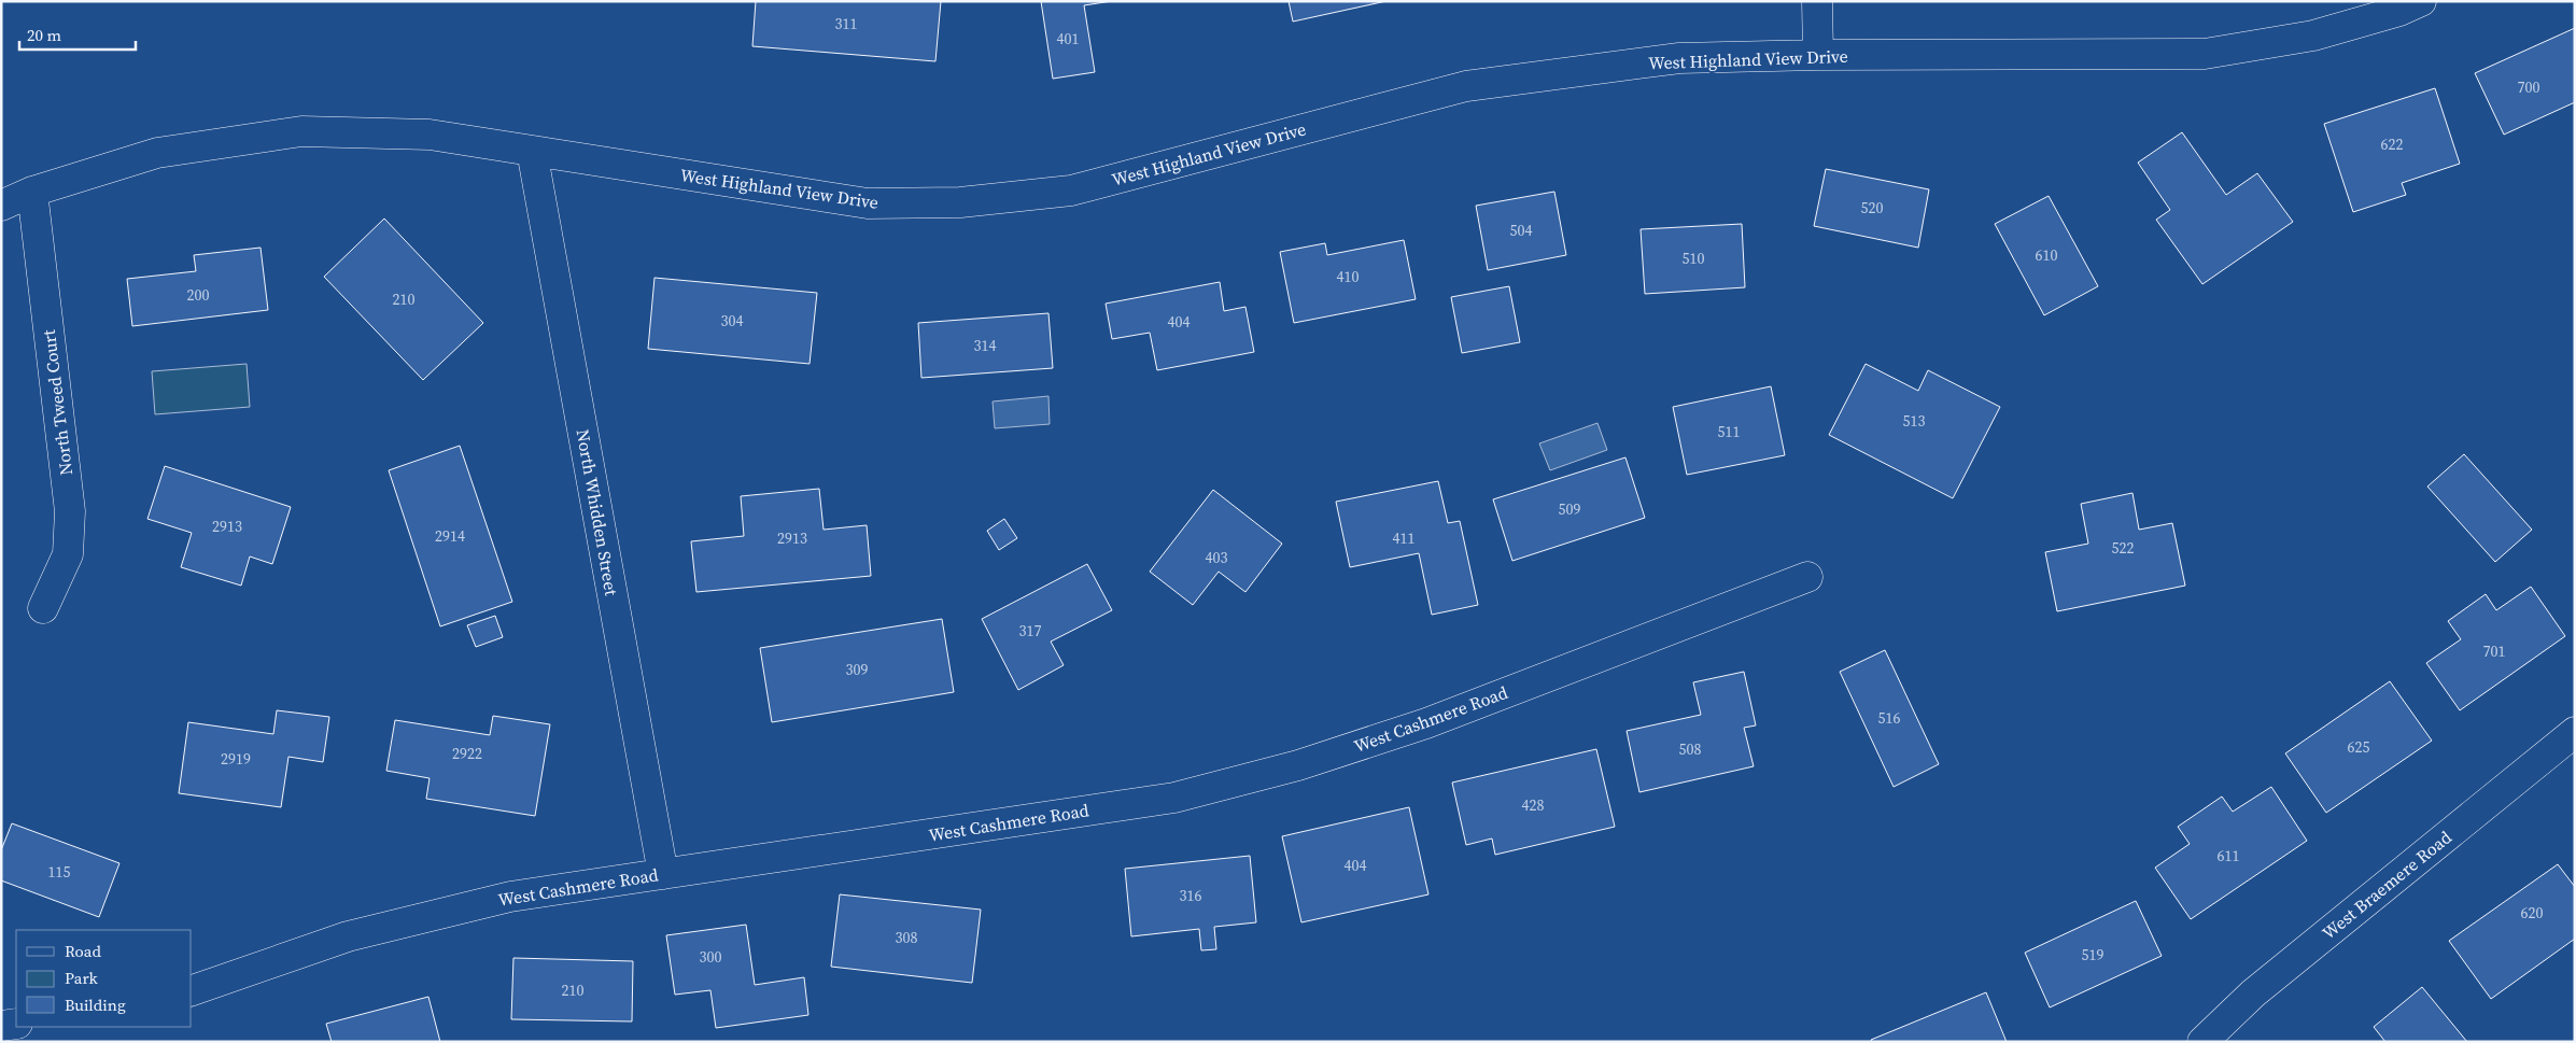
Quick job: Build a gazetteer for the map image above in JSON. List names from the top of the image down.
{
  "streets": {
    "street": [
      "West Highland View Drive",
      "North Tweed Court",
      "North Whidden Street",
      "West Cashmere Road",
      "West Braemere Road"
    ]
  },
  "crossings": [
    ["West Highland View Drive", "North Tweed Court"],
    ["West Highland View Drive", "North Whidden Street"],
    ["North Whidden Street", "West Cashmere Road"]
  ],
  "house_numbers": [
    "311",
    "401",
    "700",
    "622",
    "520",
    "504",
    "610",
    "510",
    "410",
    "200",
    "210",
    "304",
    "404",
    "314",
    "513",
    "511",
    "509",
    "2913",
    "2914",
    "2913",
    "411",
    "522",
    "403",
    "317",
    "701",
    "309",
    "516",
    "625",
    "508",
    "2922",
    "2919",
    "428",
    "611",
    "404",
    "115",
    "316",
    "620",
    "308",
    "519",
    "300",
    "210"
  ],
  "legend": ["Road", "Park", "Building"],
  "scale_bar": "20 m"
}
